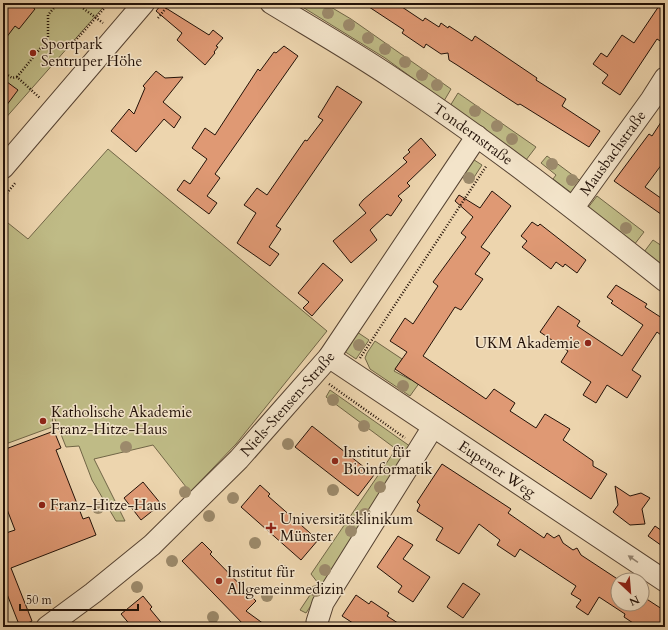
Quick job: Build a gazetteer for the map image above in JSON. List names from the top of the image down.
{
  "streets": {
    "street": [
      "Tondernstraße",
      "Mausbachstraße",
      "Niels-Stensen-Straße",
      "Eupener Weg"
    ]
  },
  "crossings": [
    ["Tondernstraße", "Mausbachstraße"],
    ["Tondernstraße", "Niels-Stensen-Straße"],
    ["Niels-Stensen-Straße", "Eupener Weg"]
  ],
  "one_way": ["Eupener Weg"],
  "places": {
    "other": [
      "Sportpark Sentruper Höhe",
      "UKM Akademie",
      "Katholische Akademie Franz-Hitze-Haus",
      "Institut für Bioinformatik",
      "Franz-Hitze-Haus",
      "Institut für Allgemeinmedizin"
    ],
    "health": ["Universitätsklinikum Münster"]
  },
  "scale_bar": "50 m",
  "north": "bottom right"
}
